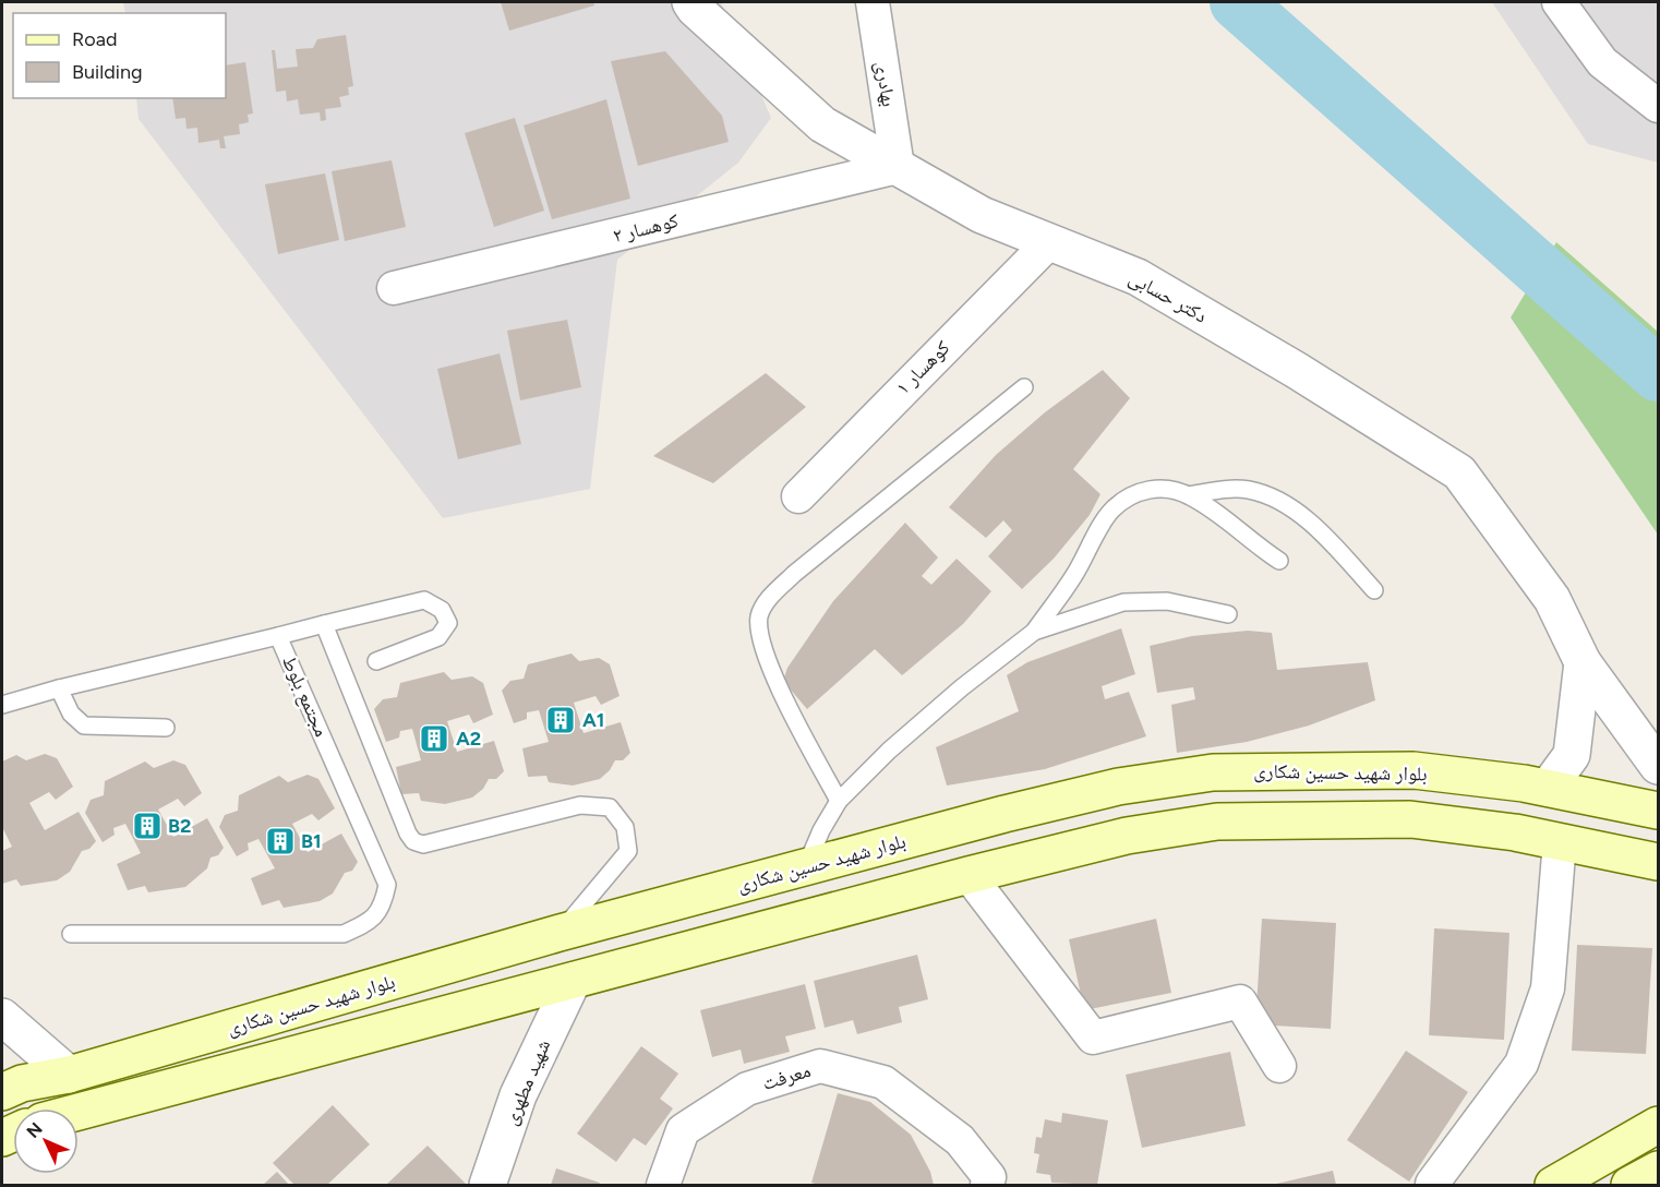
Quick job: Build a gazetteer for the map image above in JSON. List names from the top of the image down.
{
  "streets": {
    "main road": ["بلوار شهید حسین شکاری"],
    "street": [
      "بهادری",
      "کوهسار ۲",
      "دکتر حسابی",
      "کوهسار ۱",
      "معرفت",
      "شهید مطهری"
    ],
    "lane": ["مجتمع بلوط"]
  },
  "crossings": [
    ["بهادری", "کوهسار ۲"],
    ["بهادری", "دکتر حسابی"],
    ["کوهسار ۲", "دکتر حسابی"],
    ["دکتر حسابی", "کوهسار ۱"]
  ],
  "places": {
    "building": [
      "A1",
      "A2",
      "B2",
      "B1"
    ]
  },
  "legend": ["Road", "Building"],
  "north": "top left"
}
